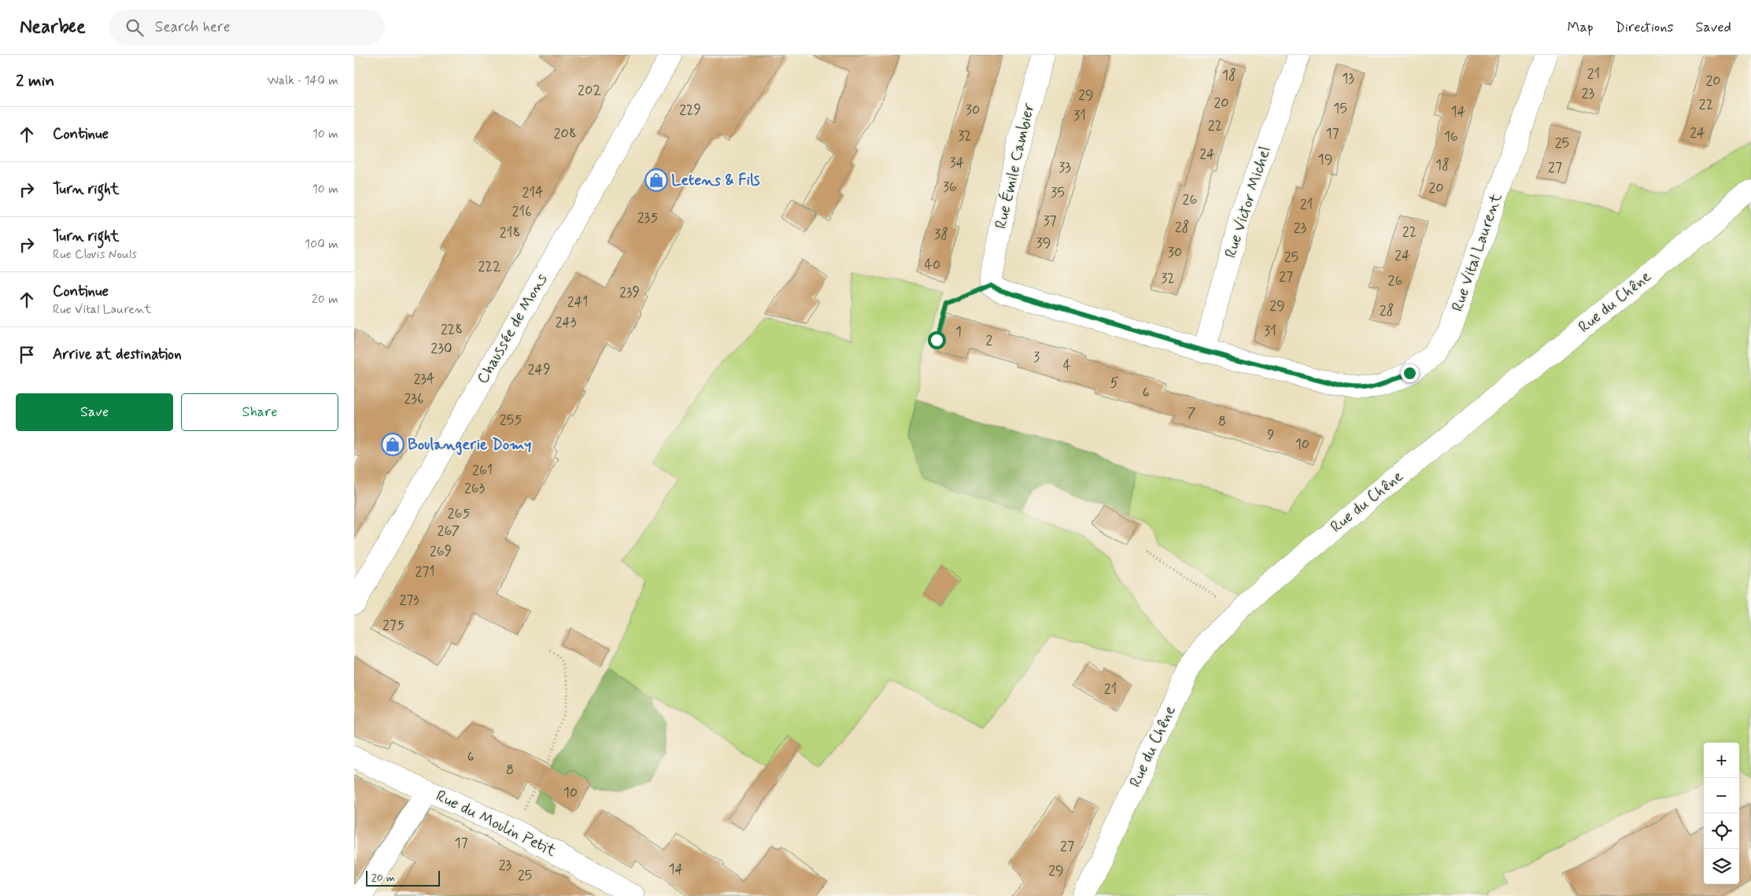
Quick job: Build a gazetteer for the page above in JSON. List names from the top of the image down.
{
  "streets": {
    "street": [
      "Rue Émile Cambier",
      "Rue Victor Michel",
      "Rue Vital Laurent",
      "Rue du Chêne",
      "Chaussée de Mons",
      "Rue du Moulin Petit"
    ]
  },
  "crossings": [
    ["Rue Émile Cambier", "Rue Vital Laurent"],
    ["Rue Victor Michel", "Rue Vital Laurent"]
  ],
  "places": {
    "shop": ["Letens & Fils", "Boulangerie Domy"]
  },
  "house_numbers": [
    "21",
    "18",
    "13",
    "20",
    "202",
    "23",
    "29",
    "20",
    "22",
    "15",
    "229",
    "30",
    "14",
    "31",
    "22",
    "24",
    "208",
    "17",
    "32",
    "16",
    "25",
    "24",
    "19",
    "34",
    "18",
    "33",
    "27",
    "36",
    "20",
    "214",
    "35",
    "26",
    "21",
    "216",
    "235",
    "37",
    "28",
    "23",
    "22",
    "218",
    "38",
    "39",
    "30",
    "24",
    "25",
    "40",
    "222",
    "27",
    "32",
    "26",
    "239",
    "241",
    "29",
    "28",
    "243",
    "228",
    "31",
    "1",
    "2",
    "230",
    "3",
    "4",
    "249",
    "234",
    "5",
    "6",
    "236",
    "7",
    "255",
    "8",
    "9",
    "10",
    "261",
    "263",
    "265",
    "267",
    "269",
    "271",
    "273",
    "275",
    "21",
    "6",
    "8",
    "10",
    "17",
    "27",
    "23",
    "14",
    "29",
    "25"
  ],
  "scale_bar": "20 m",
  "page": {
    "header": "Nearbee",
    "search": "Search here",
    "nav": ["Map", "Directions", "Saved"],
    "heading": ["2 min", "Walk · 140 m"],
    "list": [
      ["Continue", "10 m"],
      ["Turn right", "10 m"],
      ["Turn right", "Rue Clovis Nouls", "100 m"],
      ["Continue", "Rue Vital Laurent", "20 m"],
      "Arrive at destination"
    ],
    "buttons": ["Save", "Share"],
    "map_buttons": ["+", "−"],
    "scale": "20 m"
  }
}
